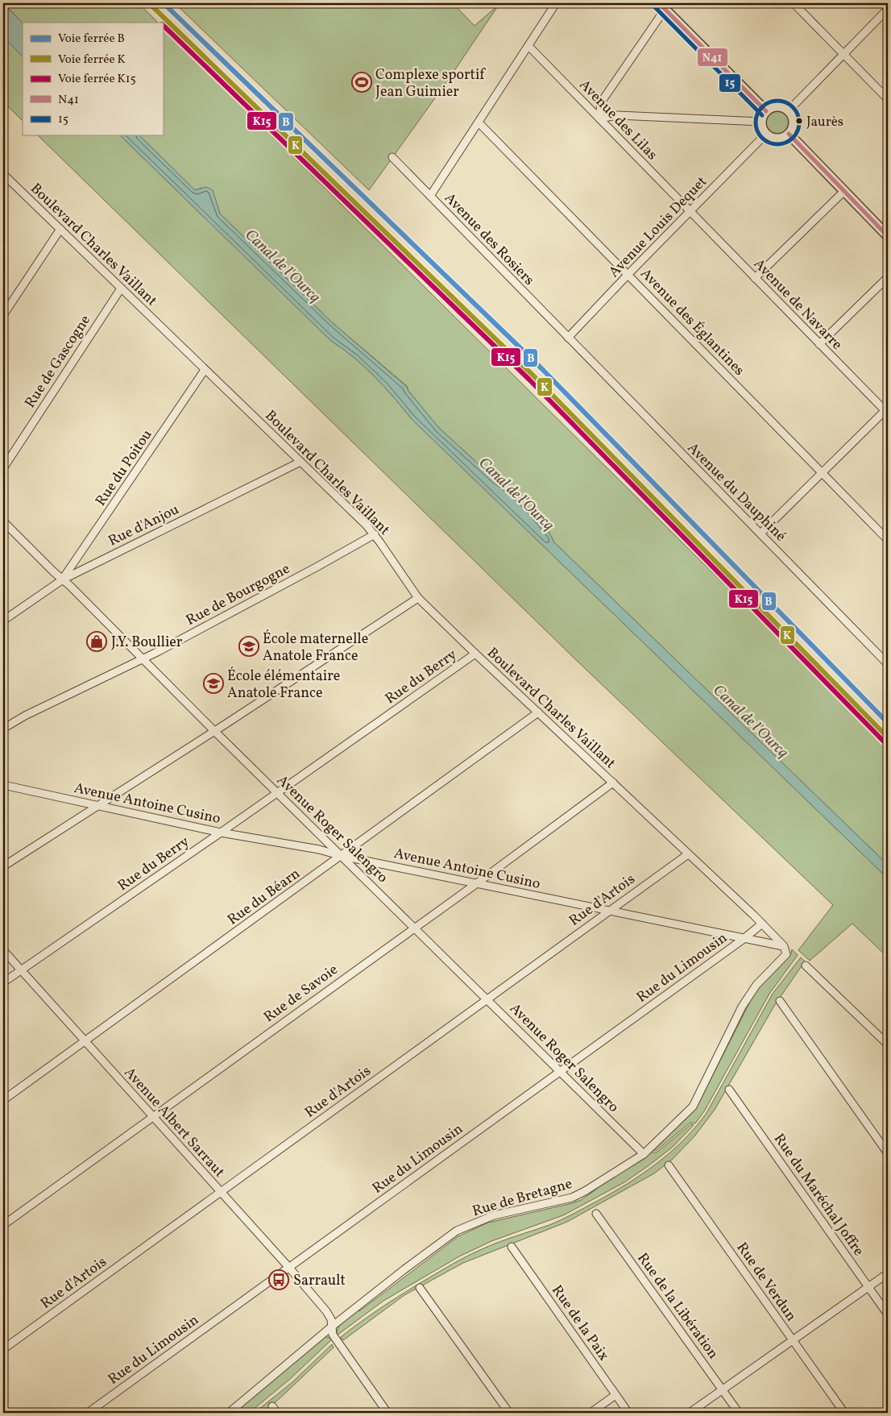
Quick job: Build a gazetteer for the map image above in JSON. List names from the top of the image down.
{
  "streets": {
    "street": [
      "Avenue des Lilas",
      "Avenue Louis Dequet",
      "Avenue des Rosiers",
      "Boulevard Charles Vaillant",
      "Avenue de Navarre",
      "Avenue des Églantines",
      "Rue de Gascogne",
      "Rue du Poitou",
      "Avenue du Dauphiné",
      "Rue d'Anjou",
      "Rue de Bourgogne",
      "Rue du Berry",
      "Avenue Antoine Cusino",
      "Avenue Roger Salengro",
      "Rue du Béarn",
      "Rue d'Artois",
      "Rue du Limousin",
      "Rue de Savoie",
      "Avenue Albert Sarraut",
      "Rue du Maréchal Joffre",
      "Rue de Bretagne",
      "Rue de Verdun",
      "Rue de la Libération",
      "Rue de la Paix"
    ]
  },
  "crossings": [
    ["Avenue des Lilas", "Avenue Louis Dequet"],
    ["Avenue des Lilas", "Avenue de Navarre"],
    ["Avenue Louis Dequet", "Avenue des Rosiers"],
    ["Avenue Louis Dequet", "Avenue de Navarre"],
    ["Avenue Louis Dequet", "Avenue des Églantines"],
    ["Avenue Louis Dequet", "Avenue du Dauphiné"],
    ["Avenue des Rosiers", "Avenue du Dauphiné"],
    ["Boulevard Charles Vaillant", "Rue de Gascogne"],
    ["Boulevard Charles Vaillant", "Rue du Poitou"],
    ["Boulevard Charles Vaillant", "Rue d'Anjou"],
    ["Boulevard Charles Vaillant", "Rue de Bourgogne"],
    ["Boulevard Charles Vaillant", "Rue du Berry"],
    ["Boulevard Charles Vaillant", "Avenue Antoine Cusino"],
    ["Boulevard Charles Vaillant", "Rue du Béarn"],
    ["Boulevard Charles Vaillant", "Rue d'Artois"],
    ["Boulevard Charles Vaillant", "Rue du Limousin"],
    ["Boulevard Charles Vaillant", "Rue de Savoie"],
    ["Boulevard Charles Vaillant", "Rue de Bretagne"],
    ["Rue du Poitou", "Rue d'Anjou"],
    ["Rue du Poitou", "Avenue Roger Salengro"],
    ["Rue d'Anjou", "Avenue Roger Salengro"],
    ["Rue de Bourgogne", "Avenue Roger Salengro"],
    ["Rue du Berry", "Avenue Antoine Cusino"],
    ["Rue du Berry", "Avenue Roger Salengro"],
    ["Rue du Berry", "Avenue Albert Sarraut"],
    ["Avenue Antoine Cusino", "Avenue Roger Salengro"],
    ["Avenue Antoine Cusino", "Rue du Béarn"],
    ["Avenue Antoine Cusino", "Rue d'Artois"],
    ["Avenue Antoine Cusino", "Rue du Limousin"],
    ["Avenue Antoine Cusino", "Rue de Savoie"],
    ["Avenue Antoine Cusino", "Rue de Bretagne"],
    ["Avenue Roger Salengro", "Rue du Béarn"],
    ["Avenue Roger Salengro", "Rue d'Artois"],
    ["Avenue Roger Salengro", "Rue du Limousin"],
    ["Avenue Roger Salengro", "Rue de Savoie"],
    ["Avenue Roger Salengro", "Rue de Bretagne"],
    ["Rue du Béarn", "Avenue Albert Sarraut"],
    ["Rue d'Artois", "Avenue Albert Sarraut"],
    ["Rue du Limousin", "Avenue Albert Sarraut"],
    ["Rue de Savoie", "Avenue Albert Sarraut"],
    ["Avenue Albert Sarraut", "Rue de Bretagne"]
  ],
  "water": ["Canal de l'Ourcq"],
  "places": {
    "sports": ["Complexe sportif Jean Guimier"],
    "other": ["Jaurès"],
    "shop": ["J.Y. Boullier"],
    "school or university": ["École maternelle Anatole France", "École élémentaire Anatole France"],
    "bus stop": ["Sarrault"]
  },
  "lines": [
    "rail line B",
    "rail line K",
    "transit line N41",
    "transit line 15",
    "rail line K15"
  ],
  "legend": [
    "Voie ferrée B",
    "Voie ferrée K",
    "Voie ferrée K15",
    "N41",
    "15"
  ]
}
